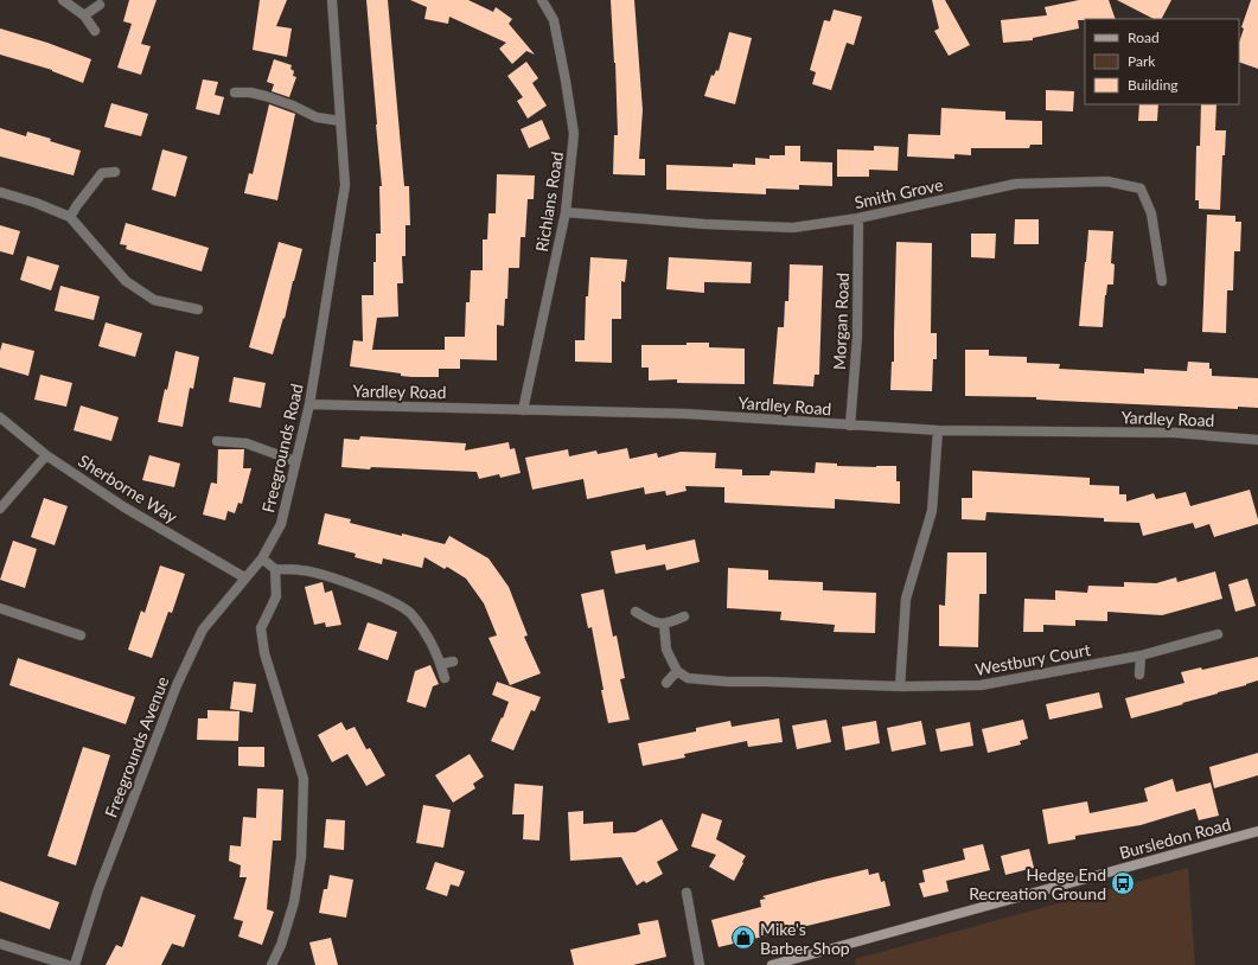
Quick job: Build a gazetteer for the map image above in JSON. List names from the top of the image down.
{
  "streets": {
    "street": [
      "Smith Grove",
      "Richlans Road",
      "Morgan Road",
      "Yardley Road",
      "Freegrounds Road",
      "Sherborne Way",
      "Westbury Court",
      "Freegrounds Avenue",
      "Bursledon Road"
    ]
  },
  "crossings": [
    ["Smith Grove", "Richlans Road"],
    ["Smith Grove", "Morgan Road"],
    ["Richlans Road", "Yardley Road"],
    ["Morgan Road", "Yardley Road"],
    ["Yardley Road", "Freegrounds Road"],
    ["Freegrounds Road", "Freegrounds Avenue"],
    ["Sherborne Way", "Freegrounds Avenue"]
  ],
  "places": {
    "bus stop": ["Hedge End Recreation Ground"],
    "shop": ["Mike's Barber Shop"]
  },
  "legend": ["Road", "Park", "Building"]
}
